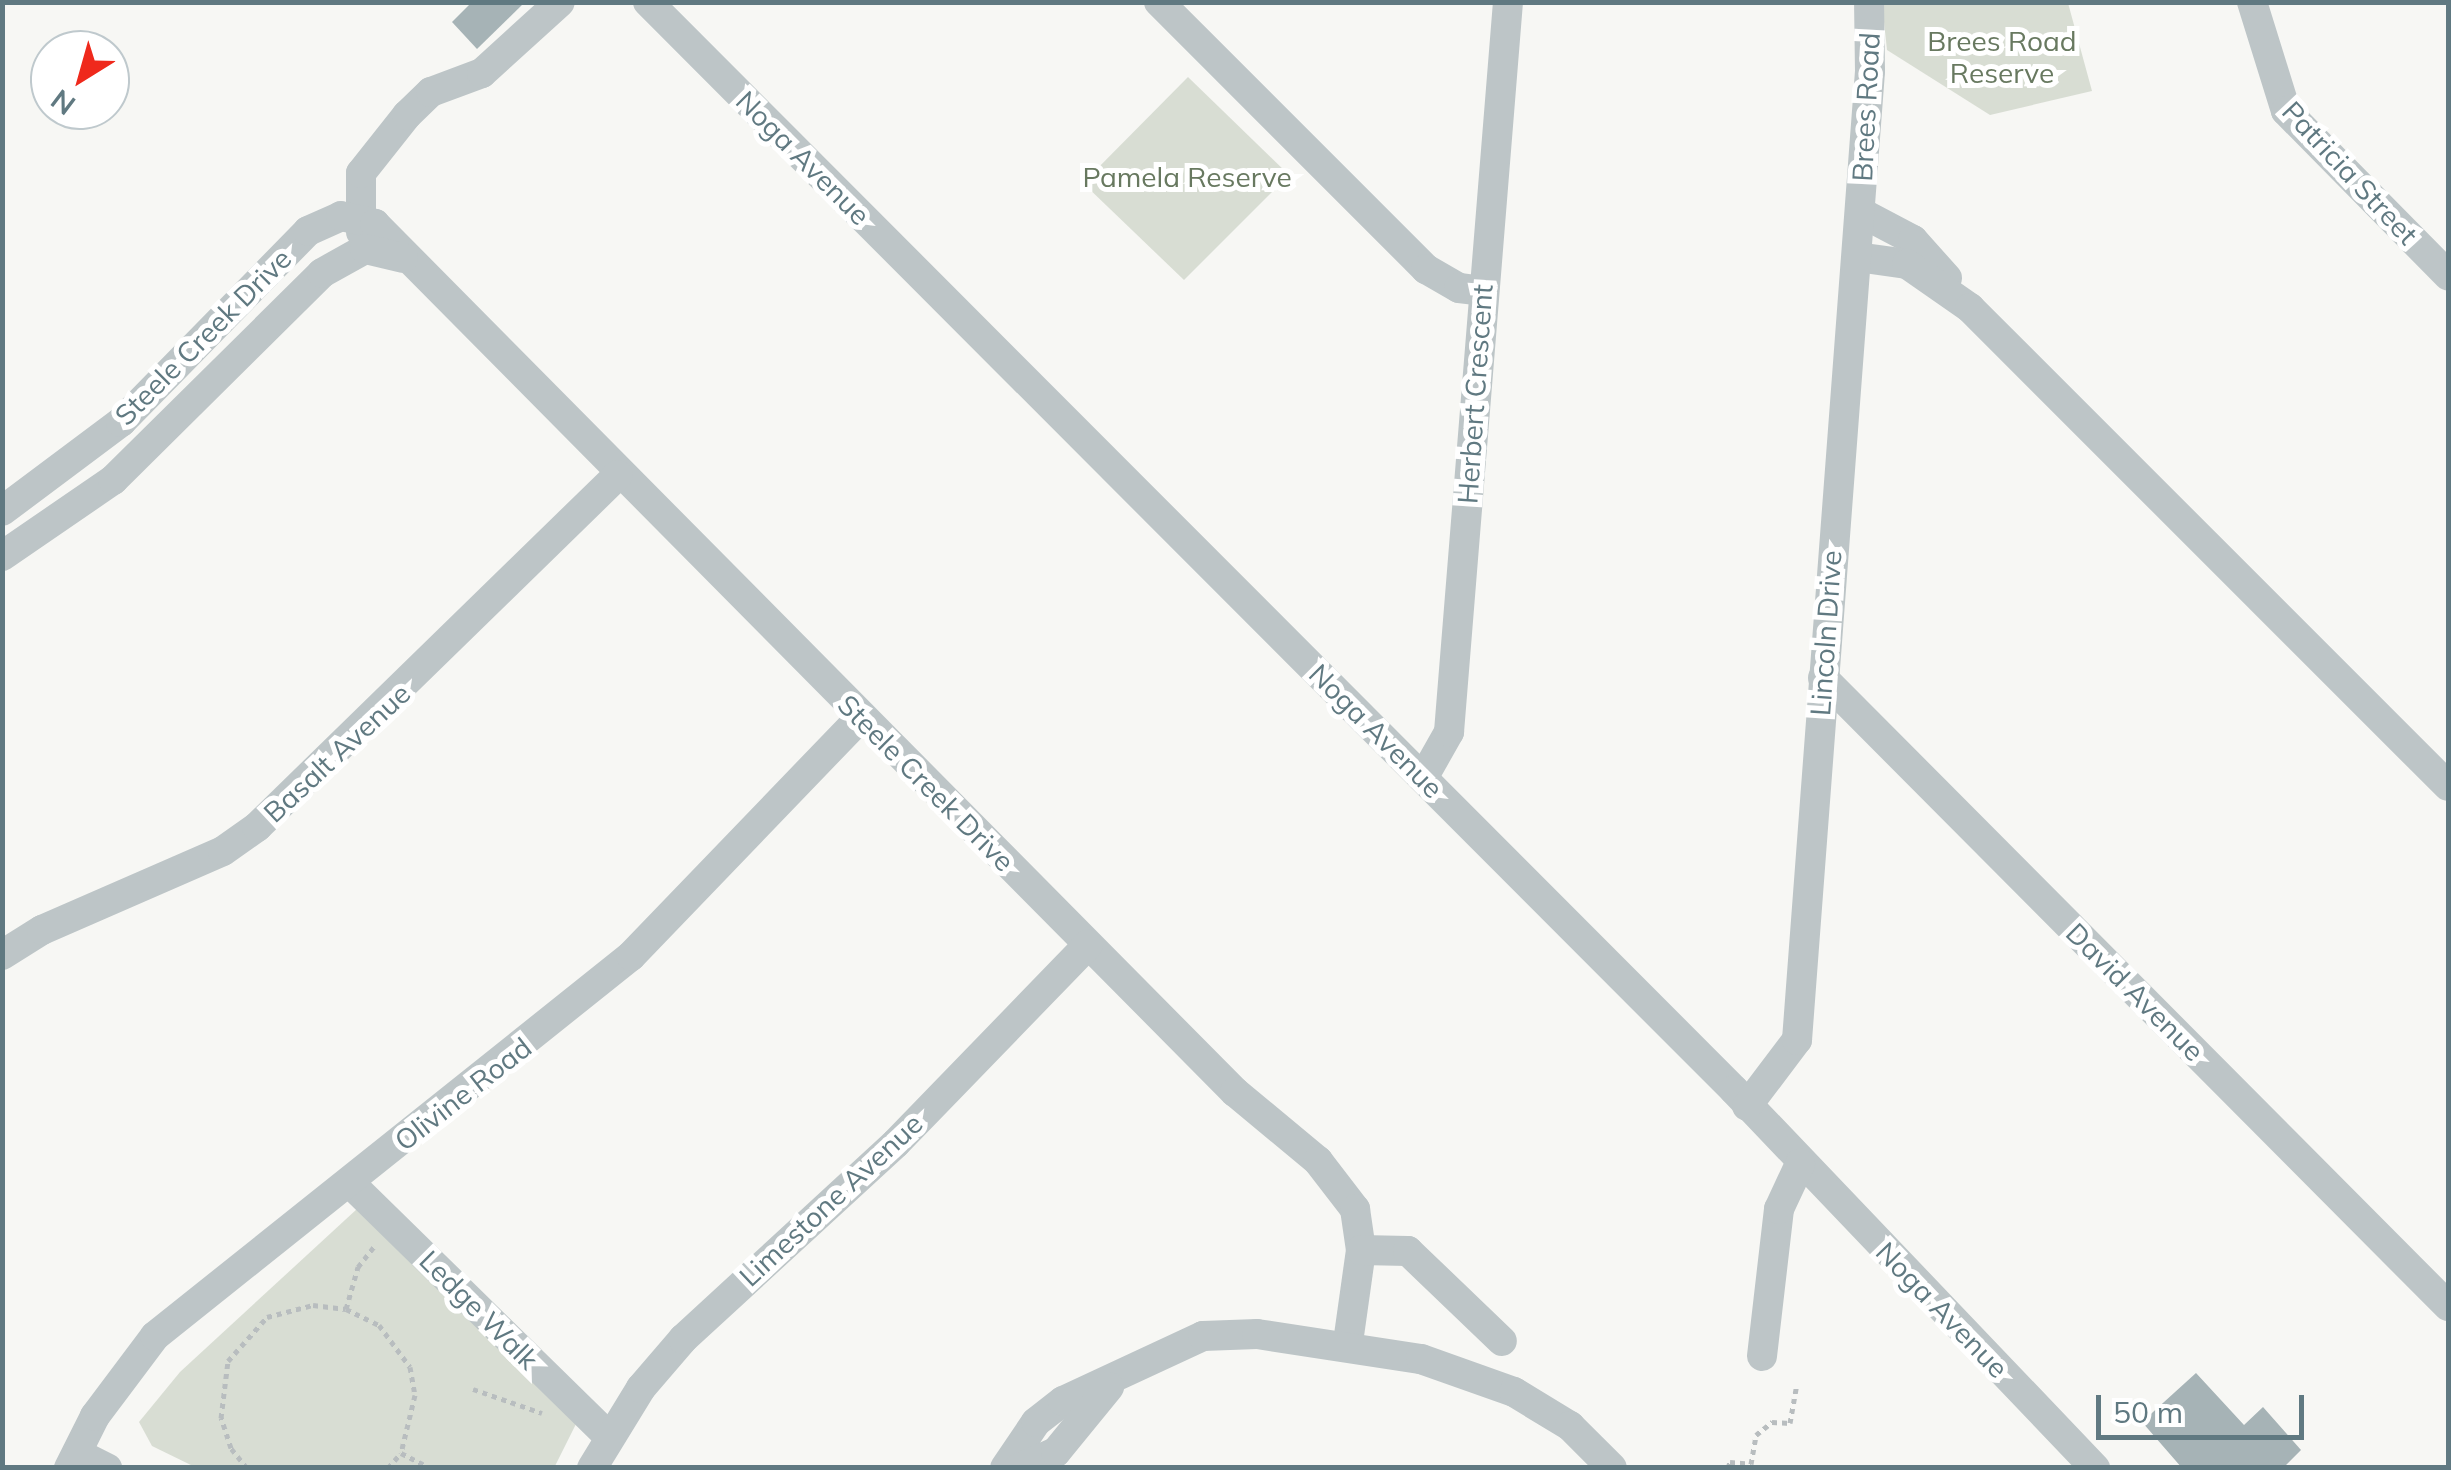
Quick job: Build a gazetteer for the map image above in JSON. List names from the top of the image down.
{
  "streets": {
    "street": [
      "Brees Road",
      "Noga Avenue",
      "Patricia Street",
      "Steele Creek Drive",
      "Herbert Crescent",
      "Lincoln Drive",
      "Basalt Avenue",
      "David Avenue",
      "Olivine Road",
      "Limestone Avenue",
      "Ledge Walk"
    ]
  },
  "crossings": [
    ["Brees Road", "Lincoln Drive"],
    ["Noga Avenue", "Herbert Crescent"],
    ["Noga Avenue", "Lincoln Drive"],
    ["Steele Creek Drive", "Basalt Avenue"],
    ["Steele Creek Drive", "Olivine Road"],
    ["Steele Creek Drive", "Limestone Avenue"],
    ["Lincoln Drive", "David Avenue"],
    ["Olivine Road", "Ledge Walk"],
    ["Limestone Avenue", "Ledge Walk"]
  ],
  "parks": ["Brees Road Reserve", "Pamela Reserve"],
  "scale_bar": "50 m",
  "north": "bottom left"
}
